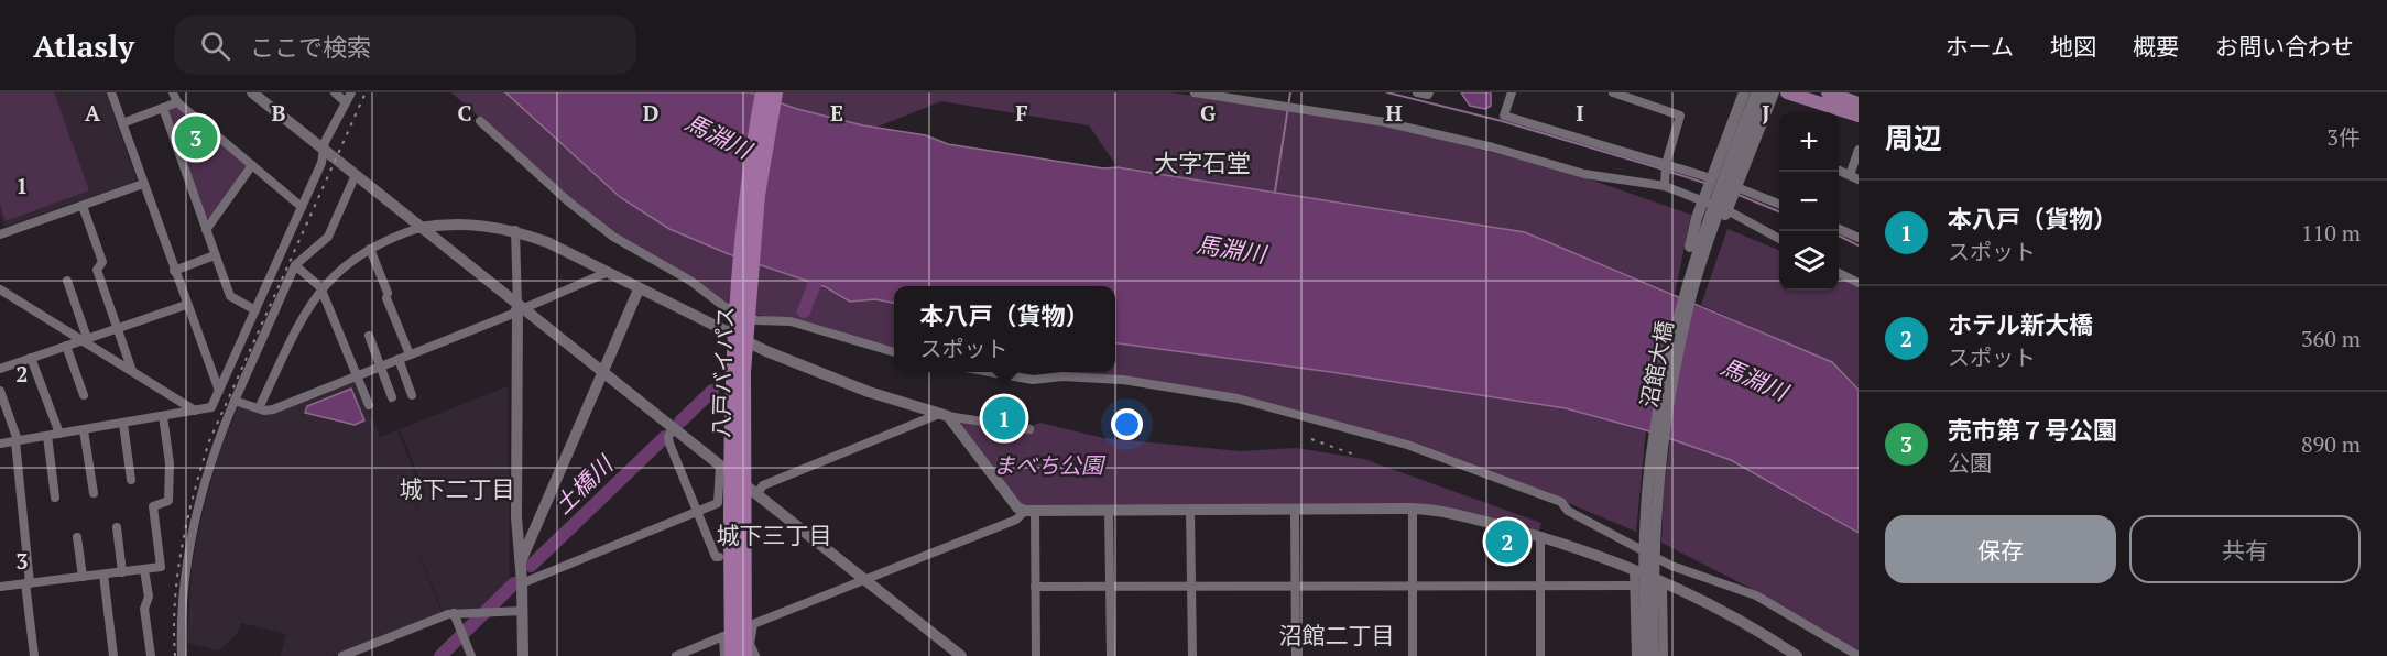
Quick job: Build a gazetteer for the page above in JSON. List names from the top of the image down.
{
  "streets": {
    "highway": ["八戸バイパス"],
    "street": ["沼館大橋"]
  },
  "districts": [
    "大字石堂",
    "城下二丁目",
    "城下三丁目",
    "沼館二丁目"
  ],
  "water": ["馬淵川", "土橋川"],
  "parks": ["まべち公園"],
  "page": {
    "header": "Atlasly",
    "search": "ここで検索",
    "nav": [
      "ホーム",
      "地図",
      "概要",
      "お問い合わせ"
    ],
    "heading": ["周辺", "3件"],
    "map_buttons": ["+", "−"],
    "pins": ["3", "1", "2"],
    "list": [
      {
        "mark": "1",
        "name": "本八戸（貨物）",
        "note": "スポット",
        "value": "110 m"
      },
      {
        "mark": "2",
        "name": "ホテル新大橋",
        "note": "スポット",
        "value": "360 m"
      },
      {
        "mark": "3",
        "name": "売市第７号公園",
        "note": "公園",
        "value": "890 m"
      }
    ],
    "popup": ["本八戸（貨物）", "スポット"],
    "buttons": ["保存", "共有"]
  },
  "grid": {
    "columns": [
      "A",
      "B",
      "C",
      "D",
      "E",
      "F",
      "G",
      "H",
      "I",
      "J"
    ],
    "rows": ["1", "2", "3"]
  }
}
